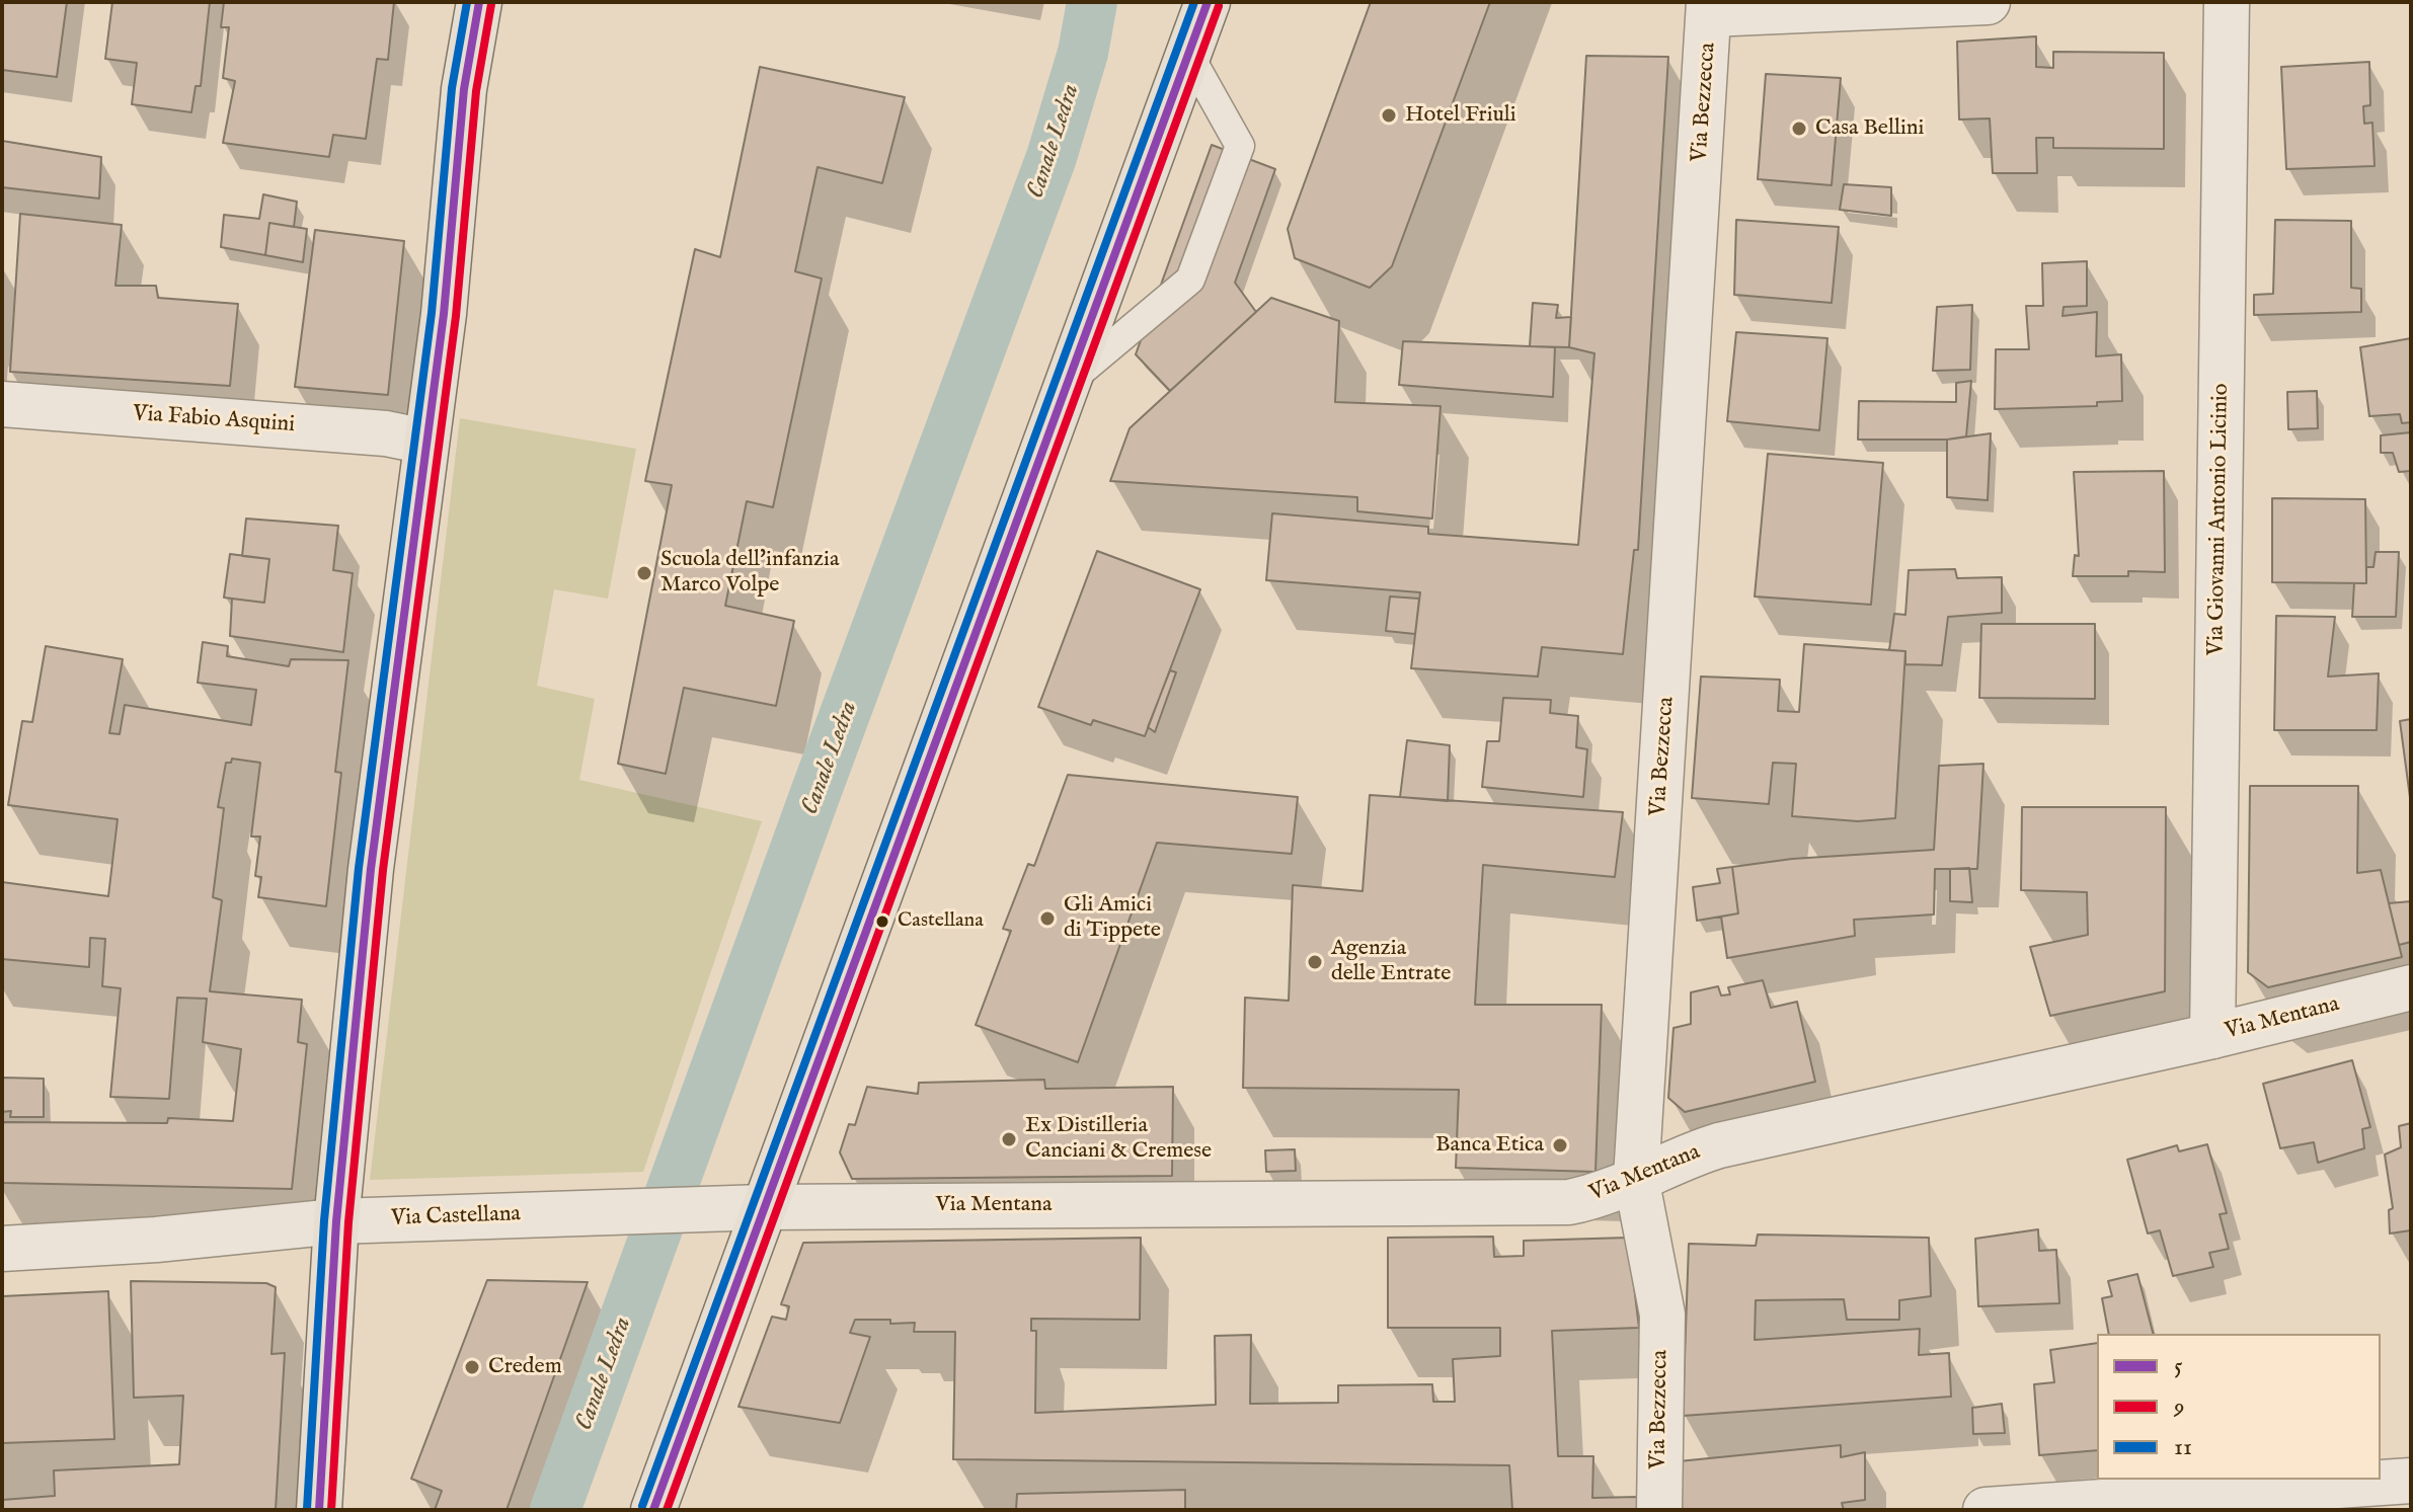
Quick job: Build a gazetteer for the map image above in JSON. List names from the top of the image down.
{
  "streets": {
    "street": [
      "Via Bezzecca",
      "Via Fabio Asquini",
      "Via Giovanni Antonio Licinio",
      "Via Mentana",
      "Via Castellana"
    ]
  },
  "crossings": [
    ["Via Bezzecca", "Via Mentana"],
    ["Via Giovanni Antonio Licinio", "Via Mentana"],
    ["Via Mentana", "Via Castellana"]
  ],
  "water": ["Canale Ledra"],
  "places": [
    "Hotel Friuli",
    "Casa Bellini",
    "Scuola dell'infanzia Marco Volpe",
    "Gli Amici di Tippete",
    "Castellana",
    "Agenzia delle Entrate",
    "Ex Distilleria Canciani & Cremese",
    "Banca Etica",
    "Credem"
  ],
  "lines": ["transit line 5", "transit line 11", "transit line 9"],
  "legend": ["5", "9", "11"]
}
